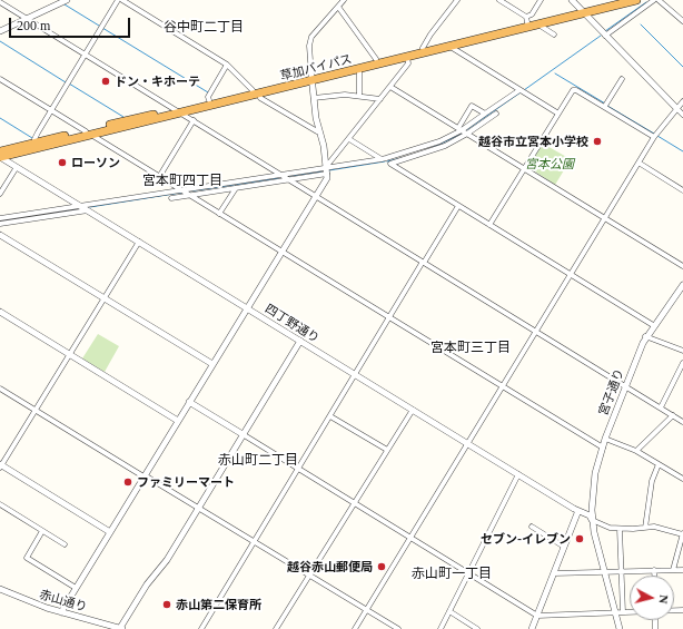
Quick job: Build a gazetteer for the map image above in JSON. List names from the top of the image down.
{
  "streets": {
    "highway": ["草加バイパス"],
    "street": ["四丁野通り", "宮子通り", "赤山通り"]
  },
  "crossings": [
    ["草加バイパス", "四丁野通り"],
    ["四丁野通り", "宮子通り"]
  ],
  "districts": [
    "谷中町二丁目",
    "宮本町四丁目",
    "宮本町三丁目",
    "赤山町二丁目",
    "赤山町一丁目"
  ],
  "parks": ["宮本公園"],
  "places": [
    "ドン・キホーテ",
    "越谷市立宮本小学校",
    "ローソン",
    "ファミリーマート",
    "セブン-イレブン",
    "越谷赤山郵便局",
    "赤山第二保育所"
  ],
  "scale_bar": "200 m",
  "north": "right"
}
